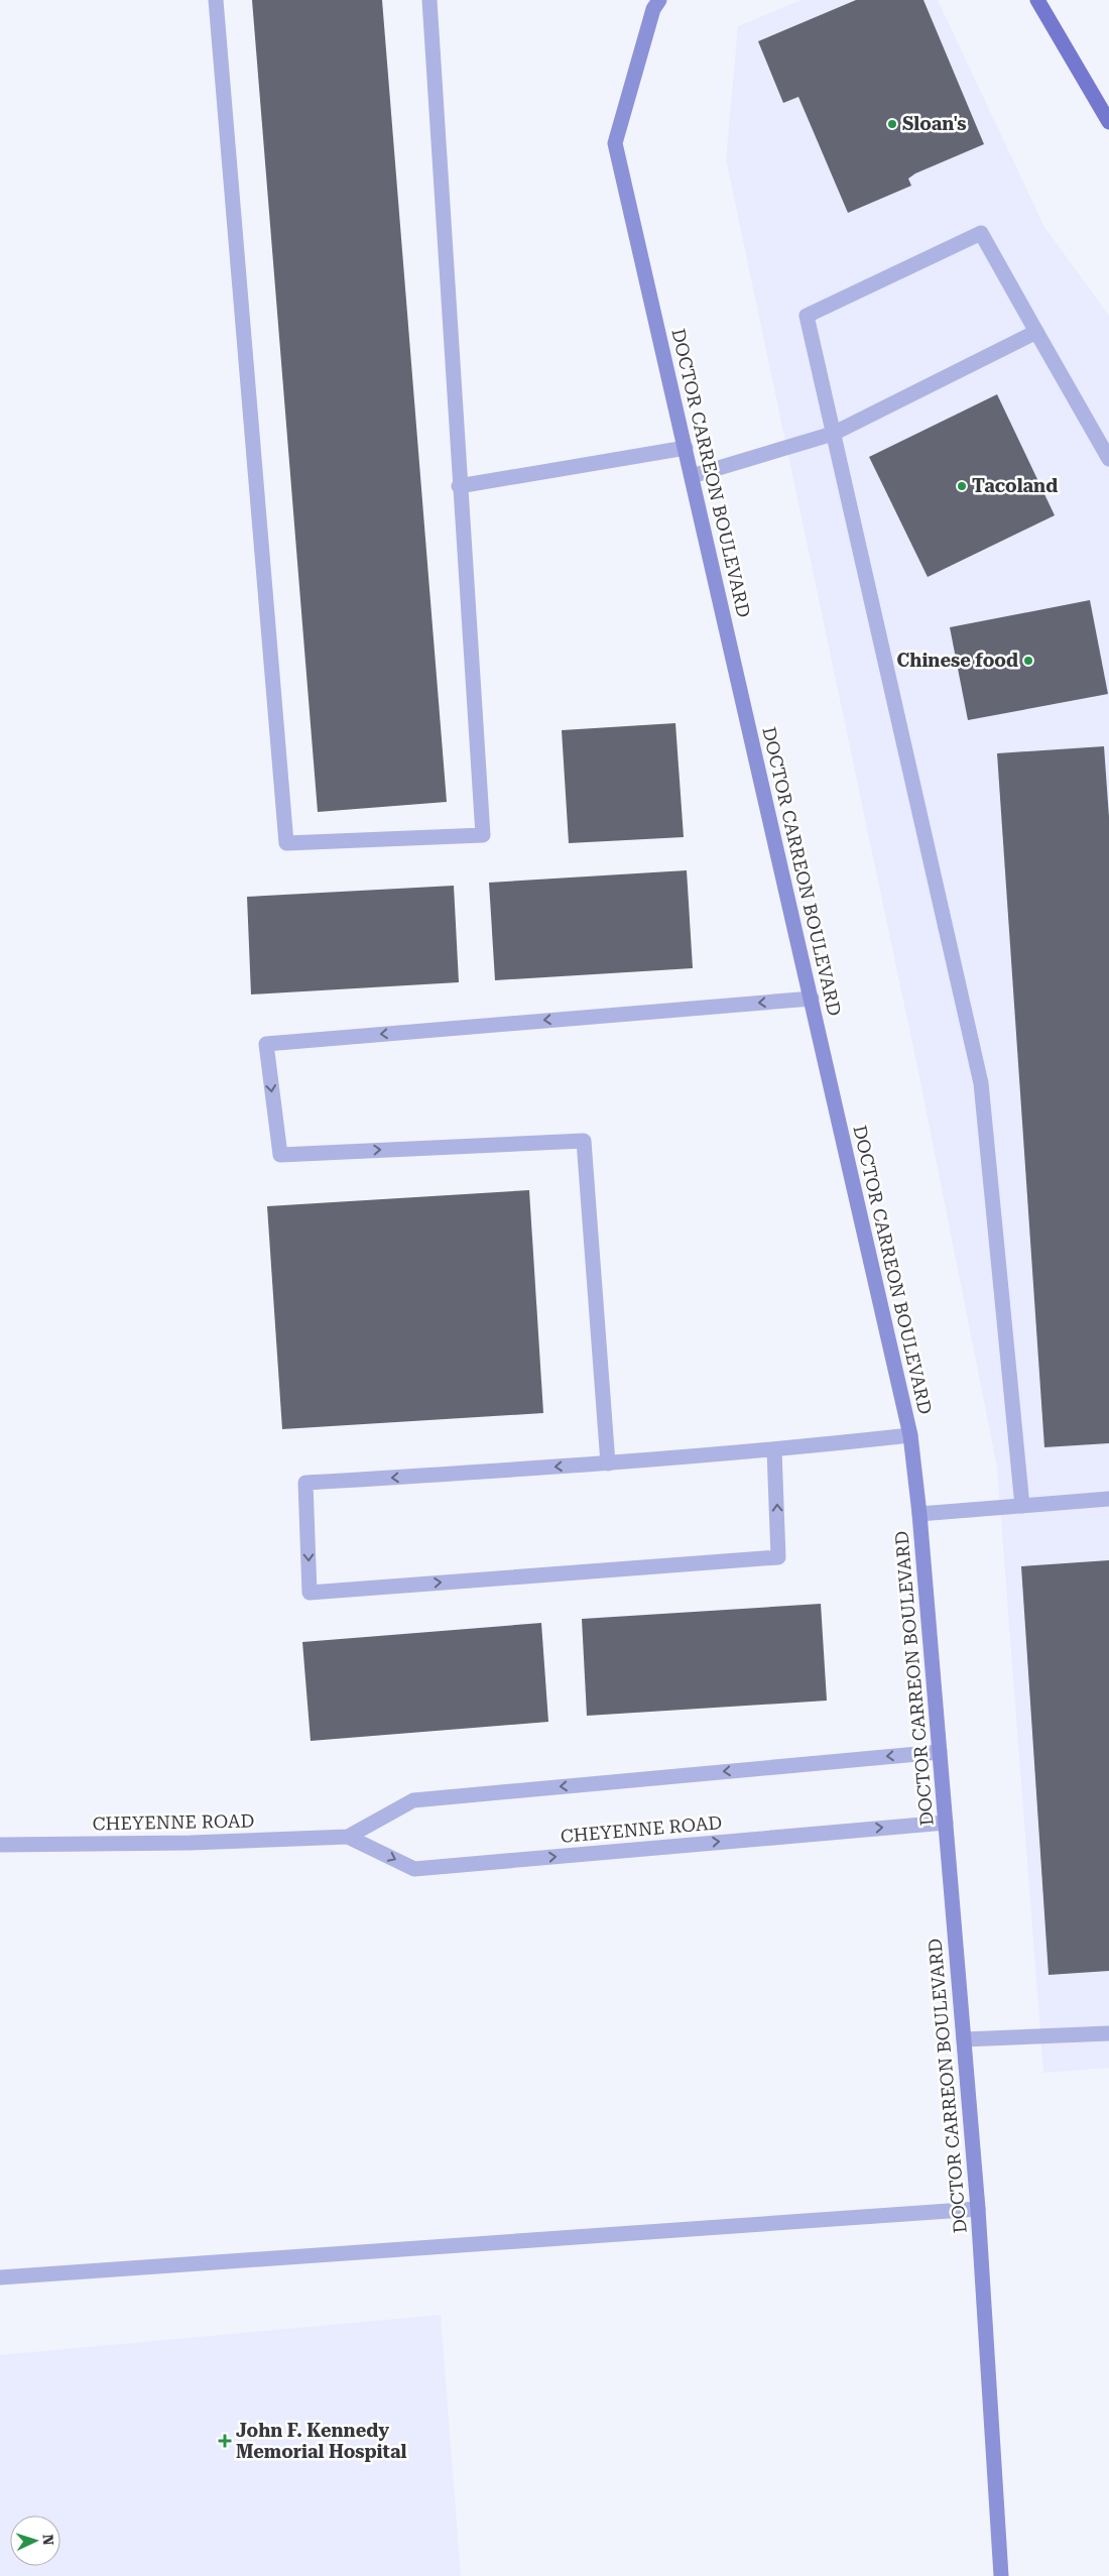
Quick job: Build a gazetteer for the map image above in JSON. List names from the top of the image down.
{
  "streets": {
    "main road": ["DOCTOR CARREON BOULEVARD"],
    "street": ["CHEYENNE ROAD"]
  },
  "crossings": [
    ["DOCTOR CARREON BOULEVARD", "CHEYENNE ROAD"]
  ],
  "places": {
    "other": ["Sloan's", "Tacoland", "Chinese food"],
    "health": ["John F. Kennedy Memorial Hospital"]
  },
  "north": "right"
}
